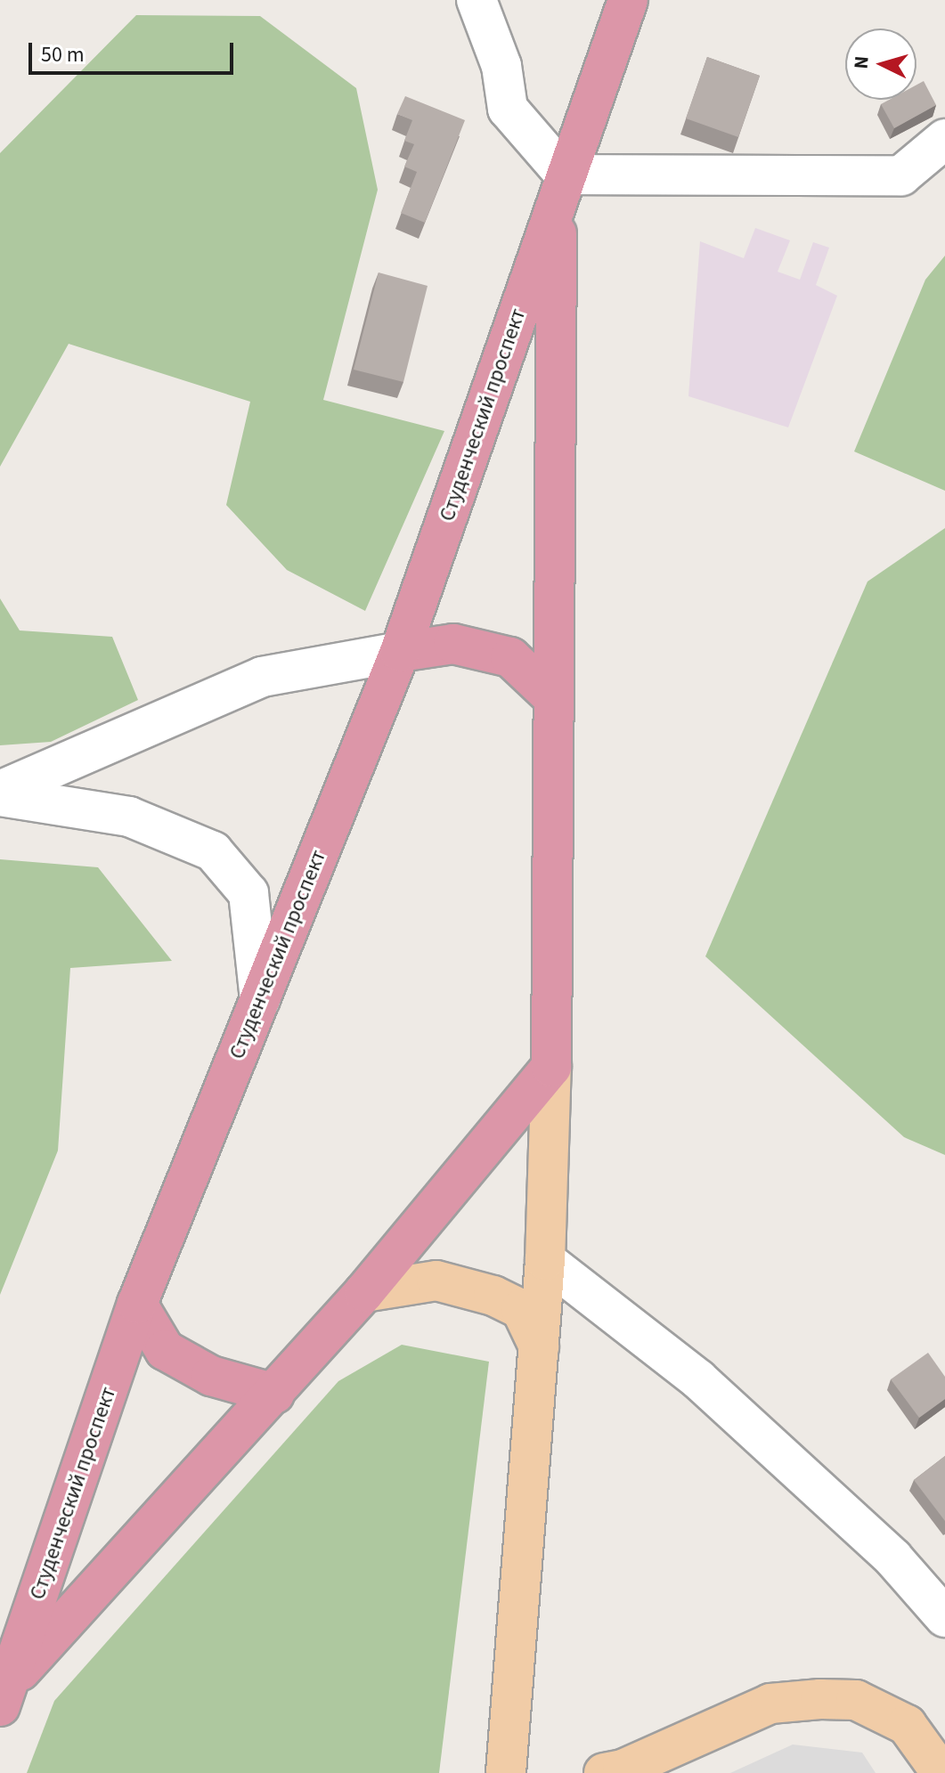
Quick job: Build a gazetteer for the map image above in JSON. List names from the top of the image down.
{
  "streets": {
    "highway": ["Студенческий проспект"]
  },
  "scale_bar": "50 m",
  "north": "left"
}
